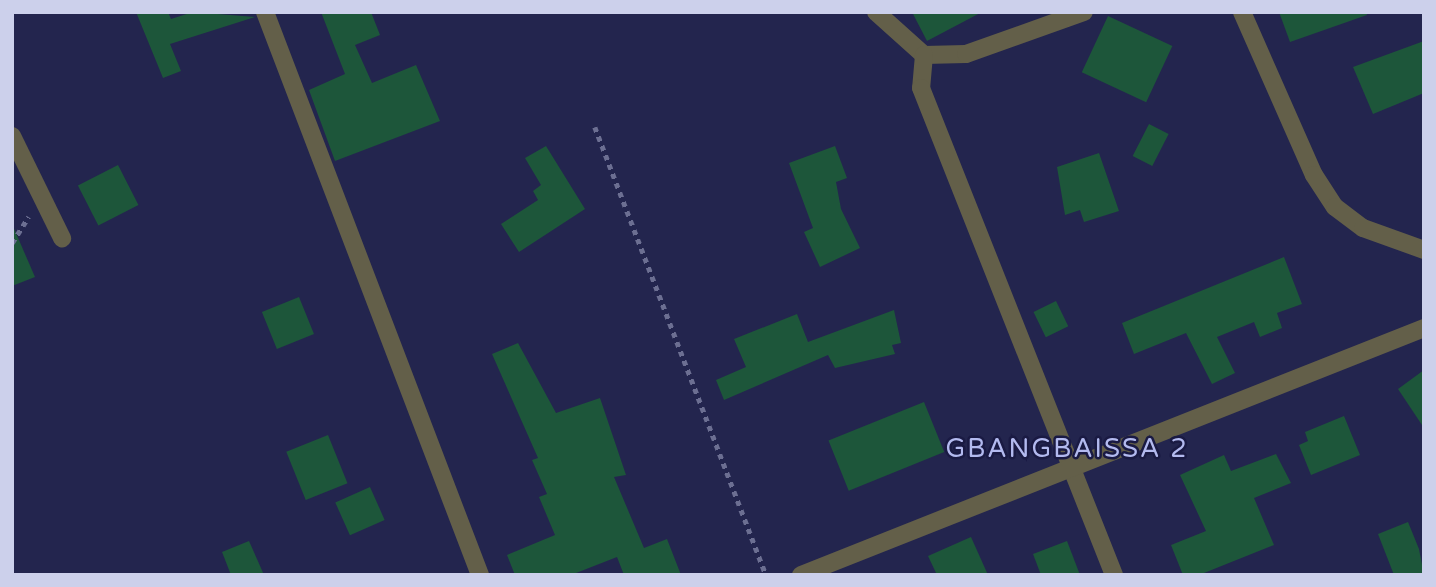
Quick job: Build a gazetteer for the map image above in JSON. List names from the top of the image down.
{
  "districts": ["GBANGBAISSA 2"]
}
